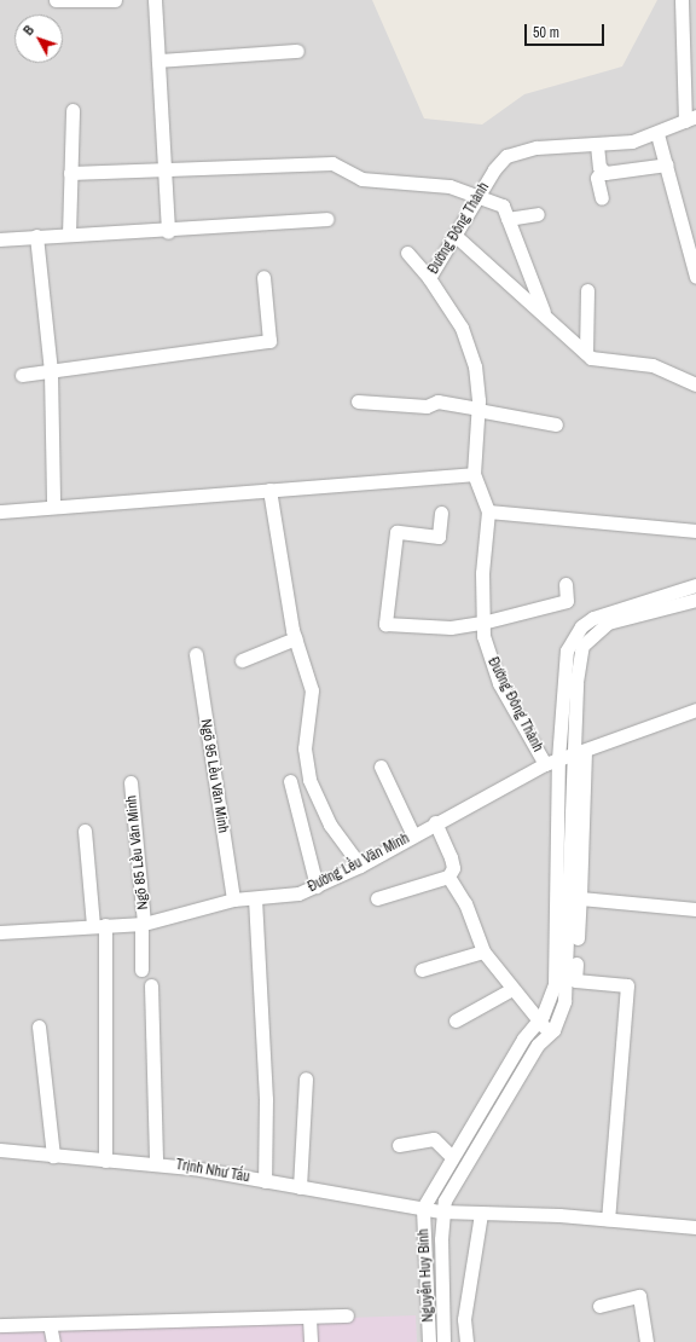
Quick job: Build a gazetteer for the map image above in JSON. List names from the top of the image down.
{
  "streets": {
    "street": [
      "Đường Đông Thành",
      "Ngõ 95 Lều Văn Minh",
      "Ngõ 85 Lều Văn Minh",
      "Đường Lều Văn Minh",
      "Trịnh Như Tấu",
      "Nguyễn Huy Bính"
    ]
  },
  "crossings": [
    ["Đường Đông Thành", "Đường Lều Văn Minh"],
    ["Ngõ 95 Lều Văn Minh", "Đường Lều Văn Minh"],
    ["Ngõ 85 Lều Văn Minh", "Đường Lều Văn Minh"],
    ["Trịnh Như Tấu", "Nguyễn Huy Bính"]
  ],
  "scale_bar": "50 m",
  "north": "top left"
}
